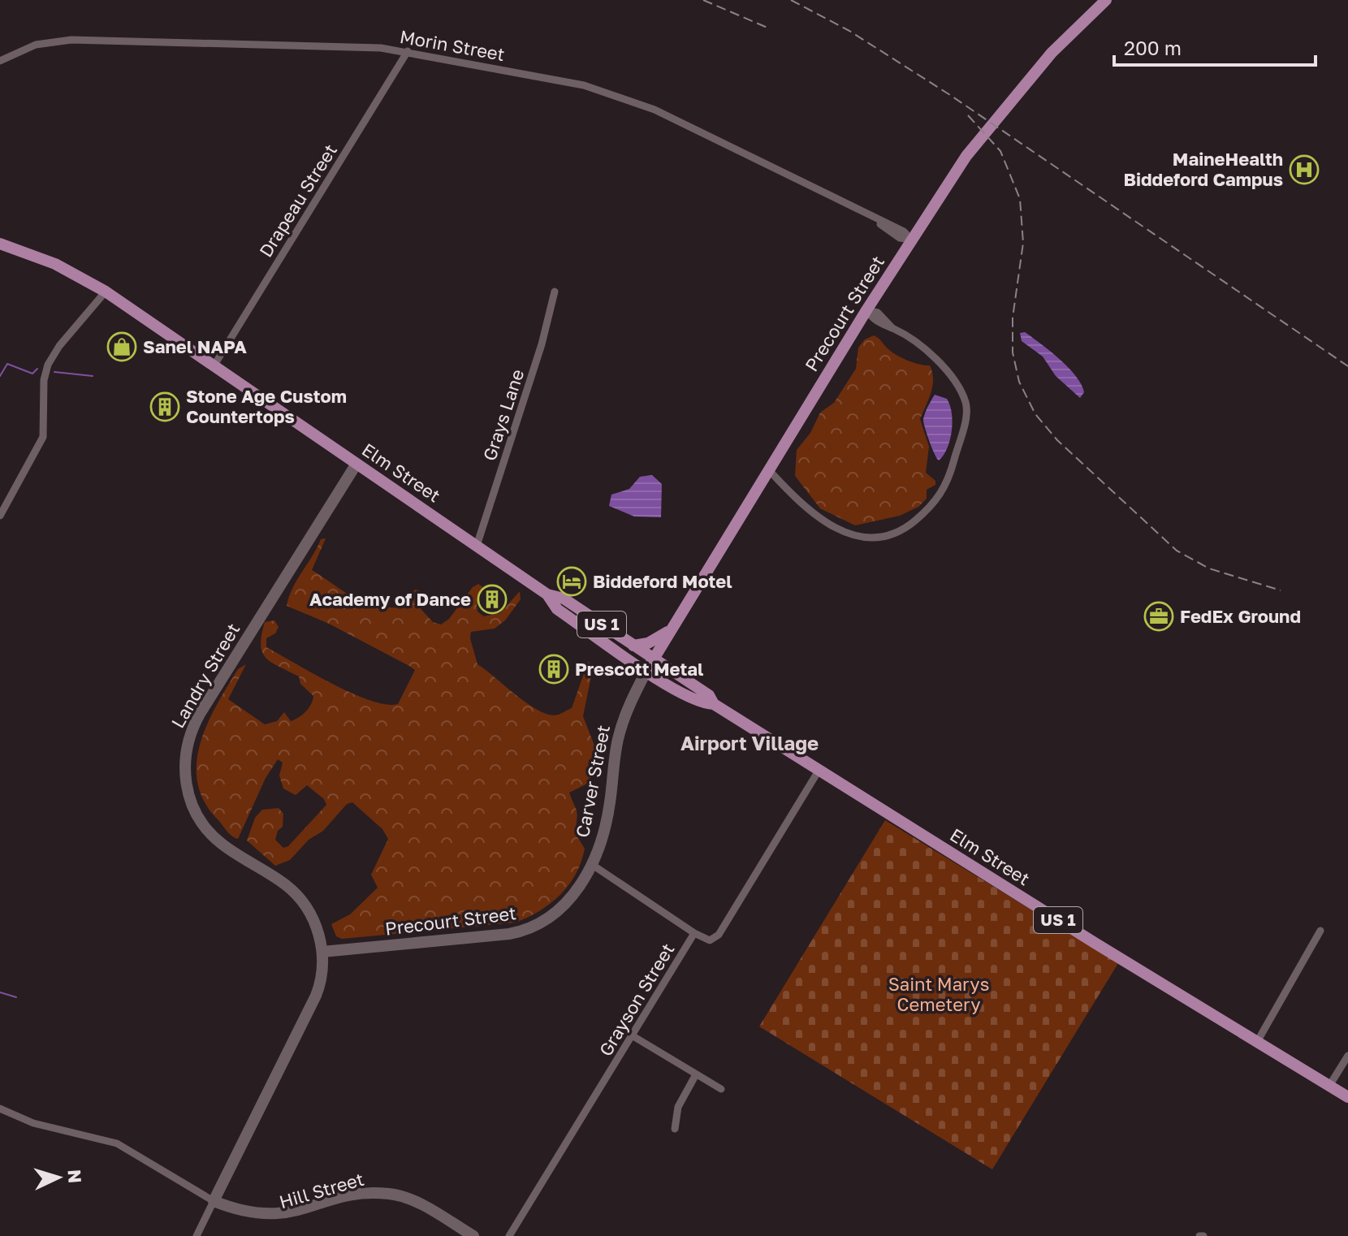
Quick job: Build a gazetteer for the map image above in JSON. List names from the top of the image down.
{
  "streets": {
    "main road": ["Precourt Street", "Elm Street", "US 1"],
    "street": [
      "Morin Street",
      "Drapeau Street",
      "Grays Lane",
      "Landry Street",
      "Carver Street",
      "Grayson Street",
      "Hill Street"
    ]
  },
  "crossings": [
    ["Morin Street", "Drapeau Street"],
    ["Morin Street", "Precourt Street"],
    ["Drapeau Street", "Elm Street"],
    ["Precourt Street", "Elm Street"],
    ["Precourt Street", "Landry Street"],
    ["Precourt Street", "Carver Street"],
    ["Grays Lane", "Elm Street"],
    ["Elm Street", "Landry Street"],
    ["Elm Street", "Carver Street"],
    ["Elm Street", "Grayson Street"],
    ["Landry Street", "Hill Street"]
  ],
  "districts": ["Airport Village"],
  "parks": ["Saint Marys Cemetery"],
  "places": {
    "hospital": ["MaineHealth Biddeford Campus"],
    "shop": ["Sanel NAPA"],
    "building": ["Stone Age Custom Countertops", "Academy of Dance", "Prescott Metal"],
    "hotel": ["Biddeford Motel"],
    "office": ["FedEx Ground"]
  },
  "scale_bar": "200 m",
  "north": "right"
}
